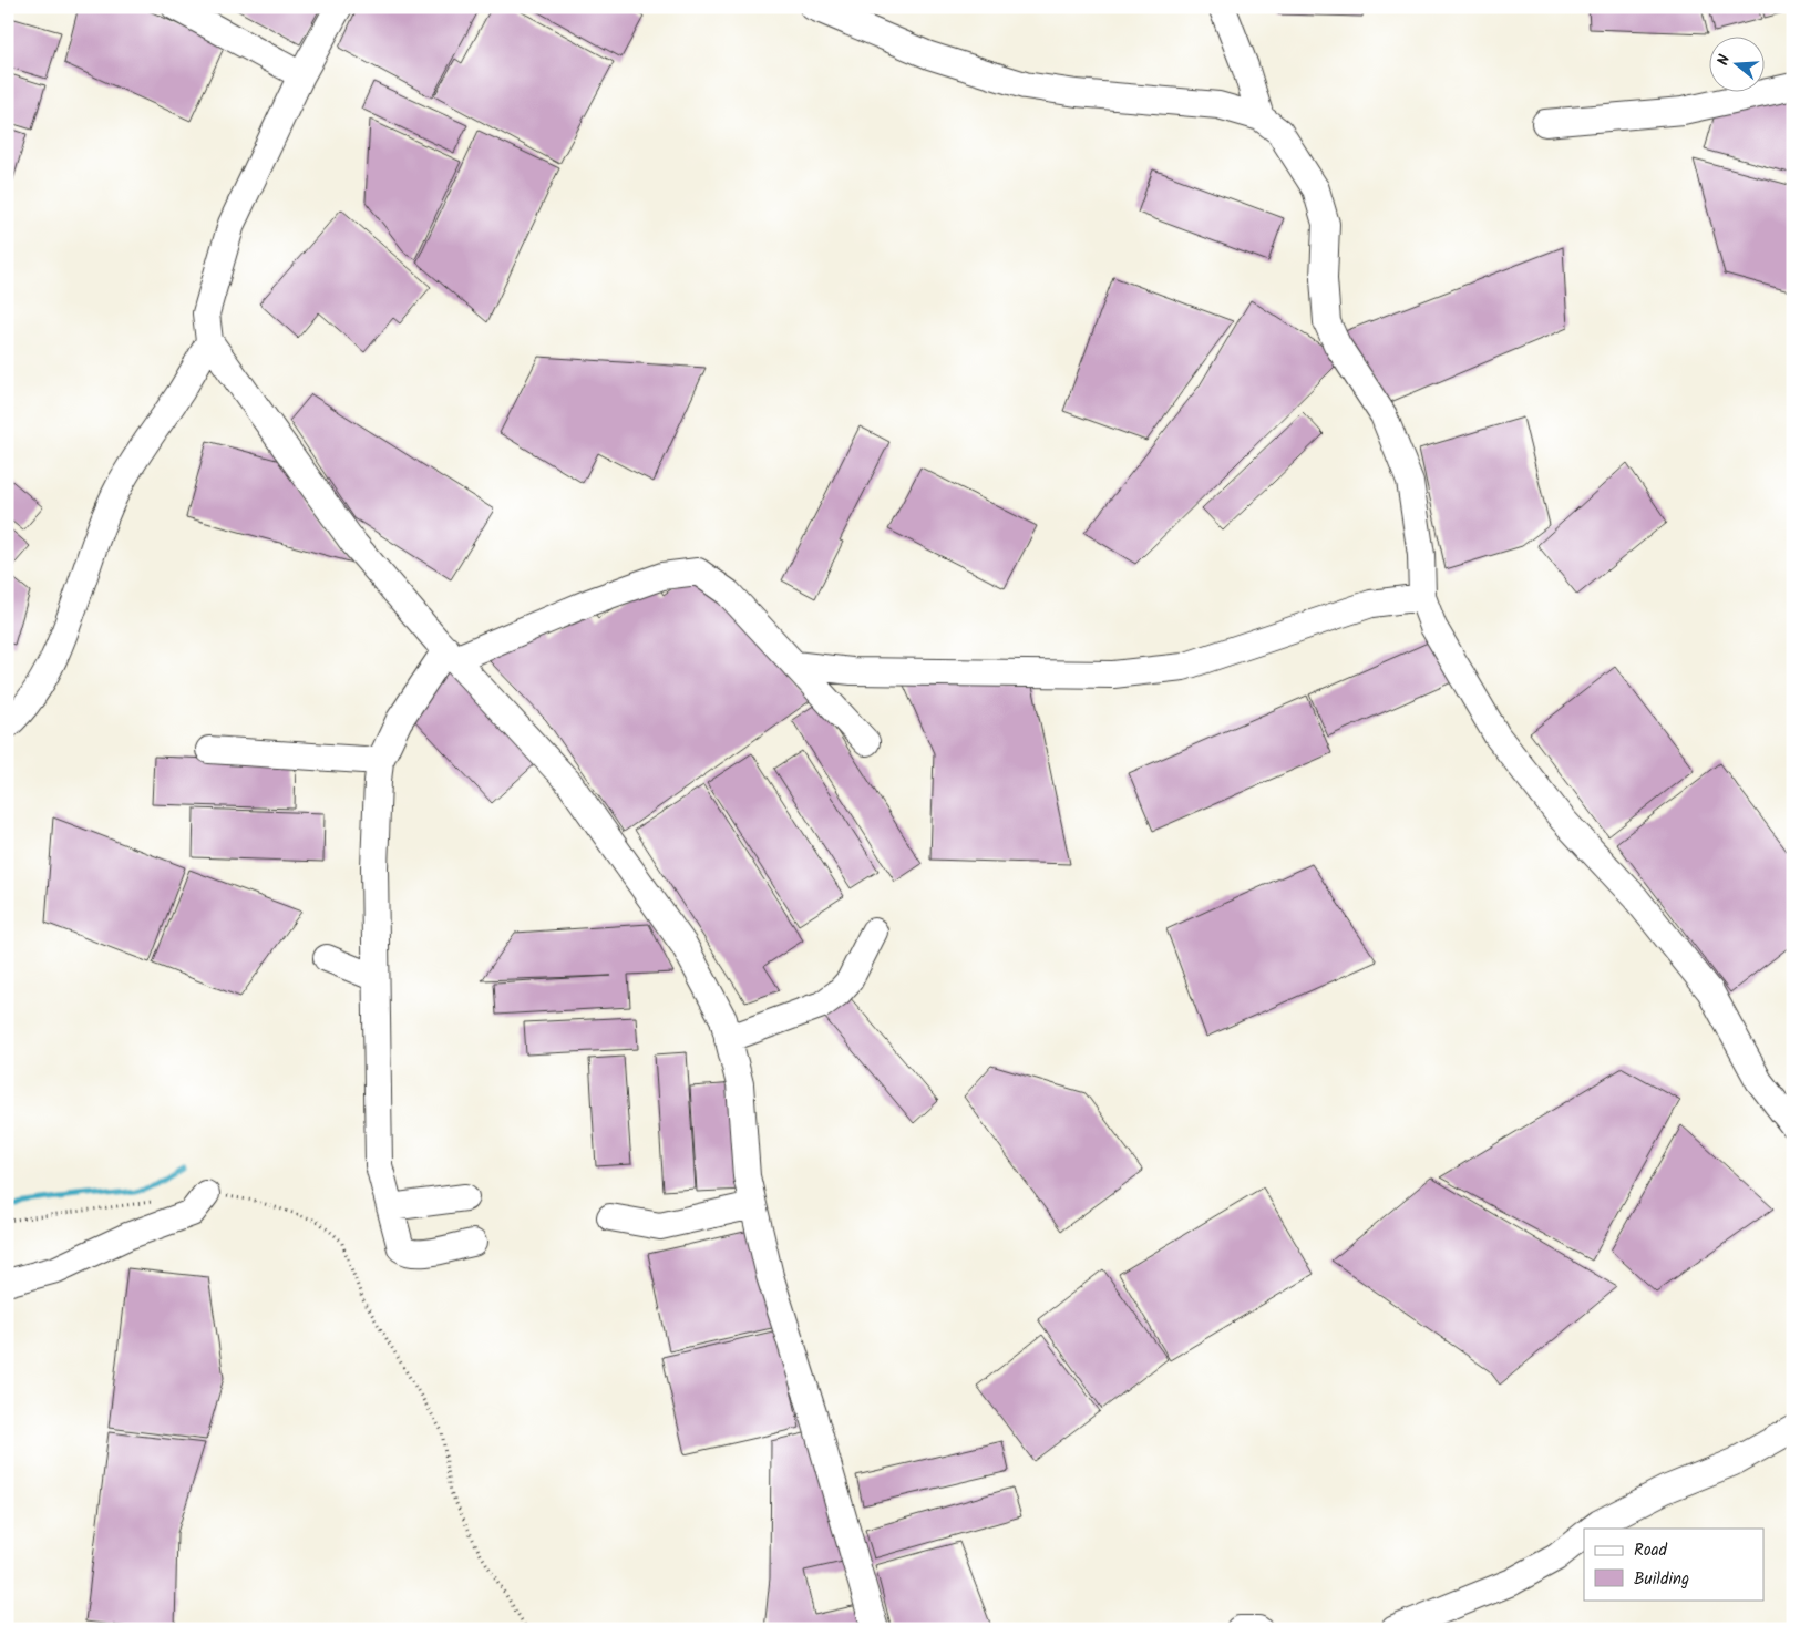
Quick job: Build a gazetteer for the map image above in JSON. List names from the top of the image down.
{
  "legend": ["Road", "Building"],
  "north": "left"
}
